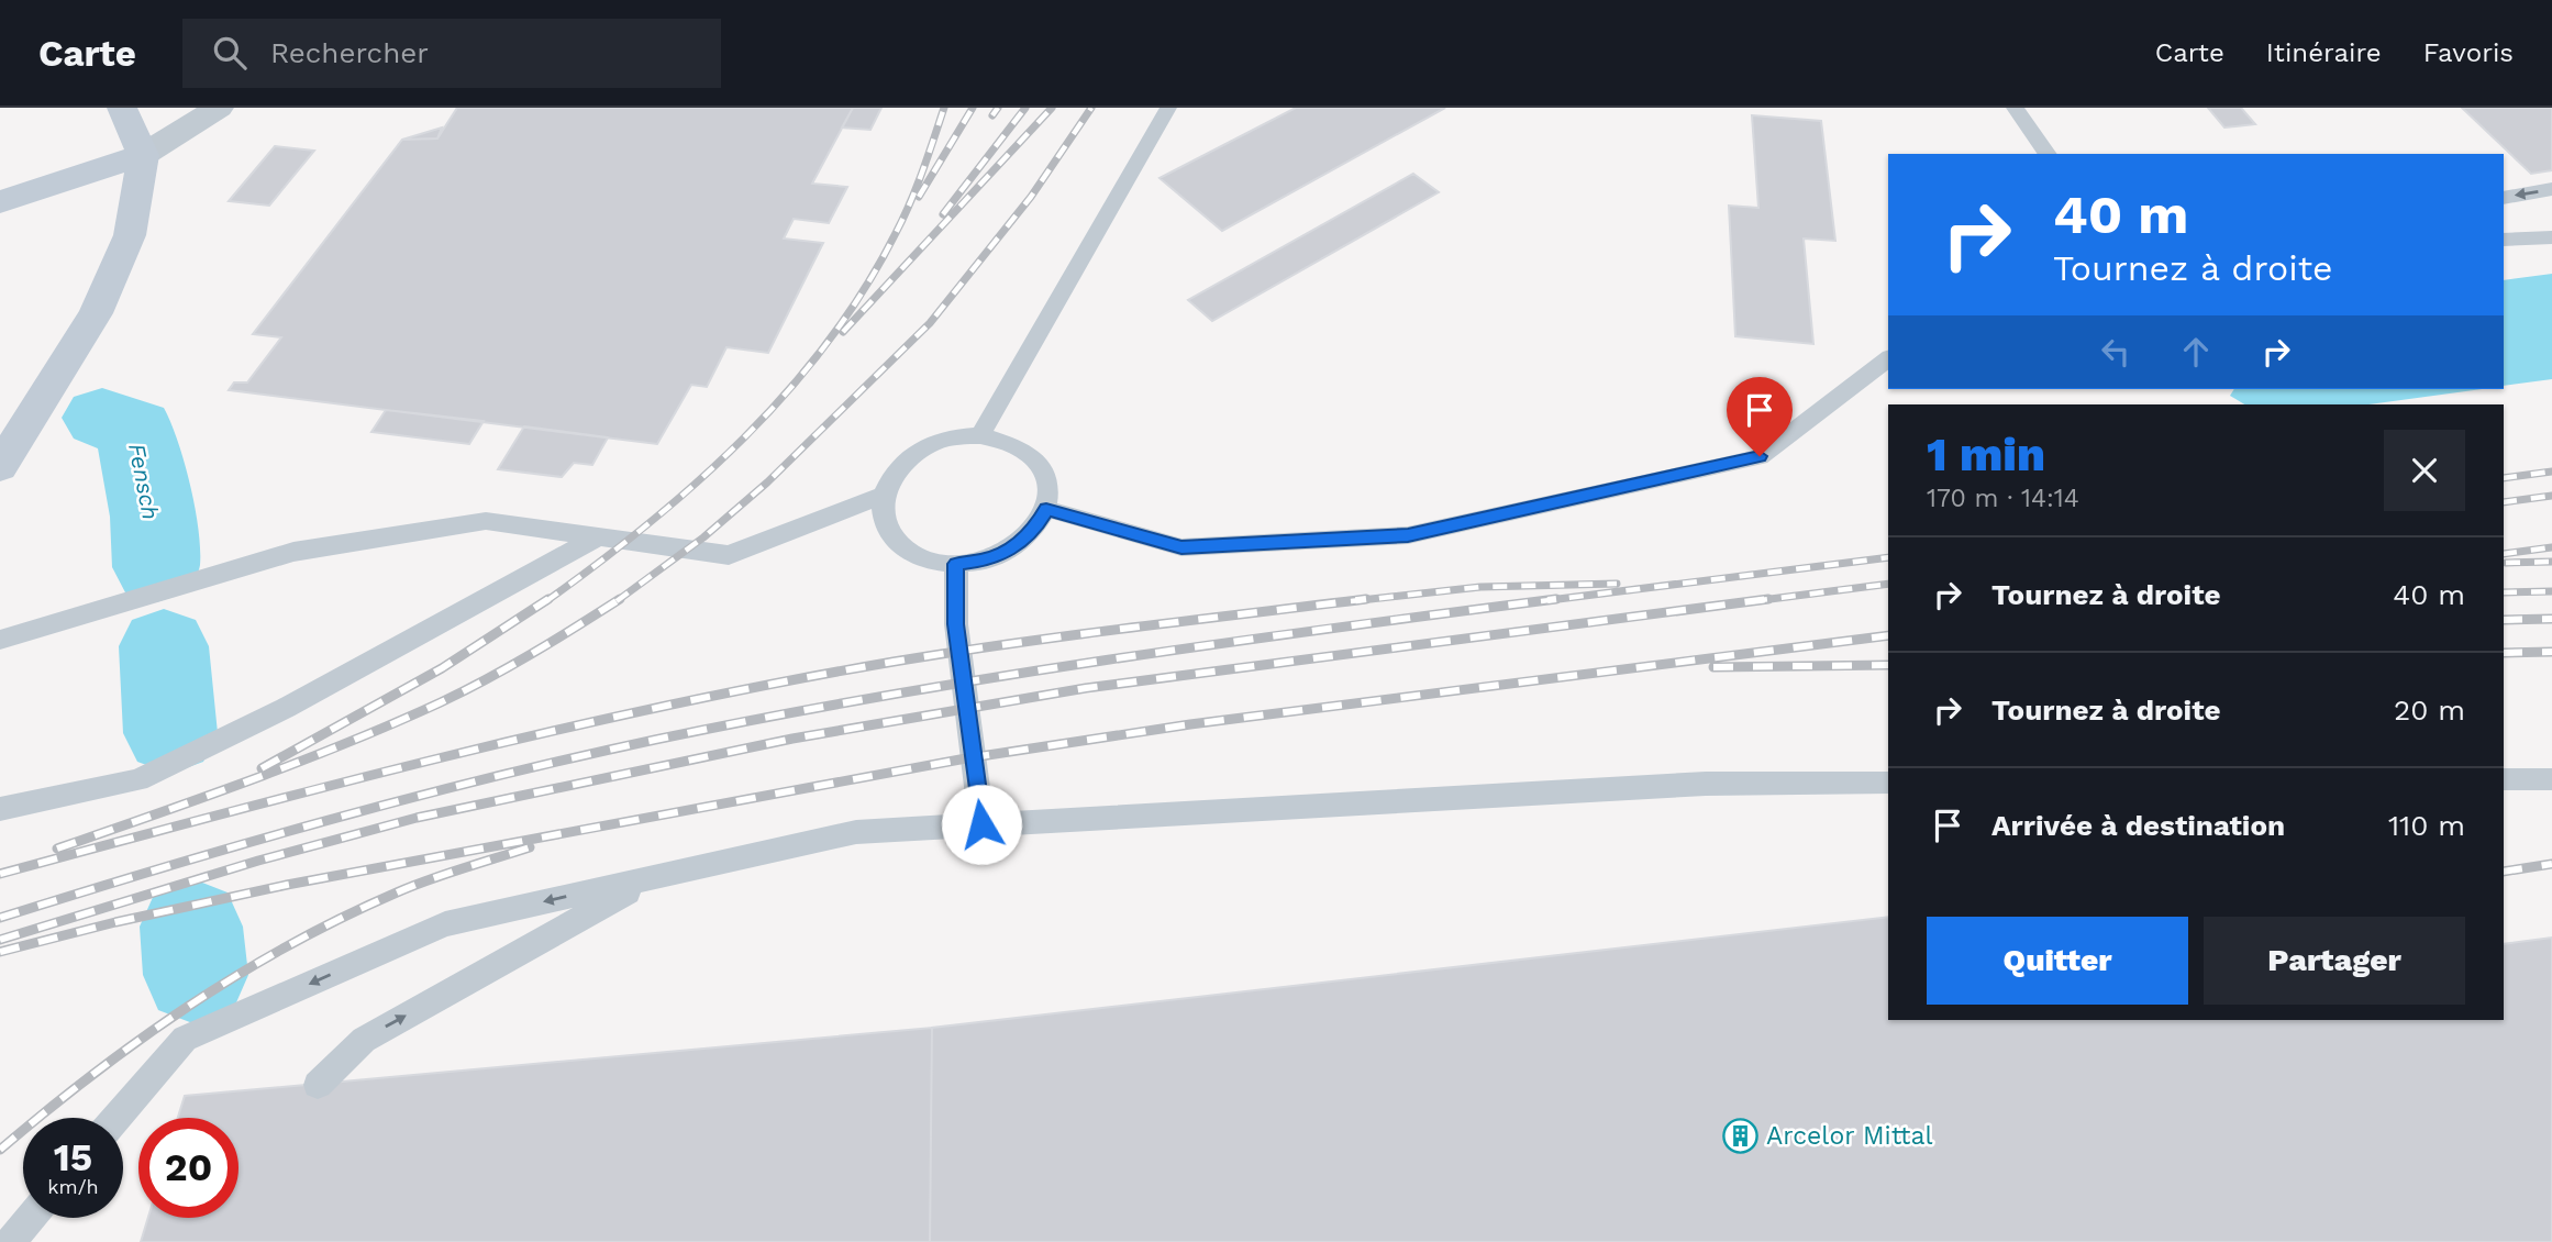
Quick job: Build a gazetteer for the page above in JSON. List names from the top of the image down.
{
  "water": ["Fensch"],
  "places": {
    "building": ["Arcelor Mittal"]
  },
  "page": {
    "header": "Carte",
    "search": "Rechercher",
    "nav": ["Carte", "Itinéraire", "Favoris"],
    "turn": ["40 m", "Tournez à droite"],
    "heading": ["1 min", "170 m · 14:14"],
    "list": [
      {
        "name": "Tournez à droite",
        "value": "40 m"
      },
      {
        "name": "Tournez à droite",
        "value": "20 m"
      },
      {
        "name": "Arrivée à destination",
        "value": "110 m"
      }
    ],
    "buttons": ["Quitter", "Partager"],
    "speed": "15 km/h",
    "limit": "20"
  }
}
